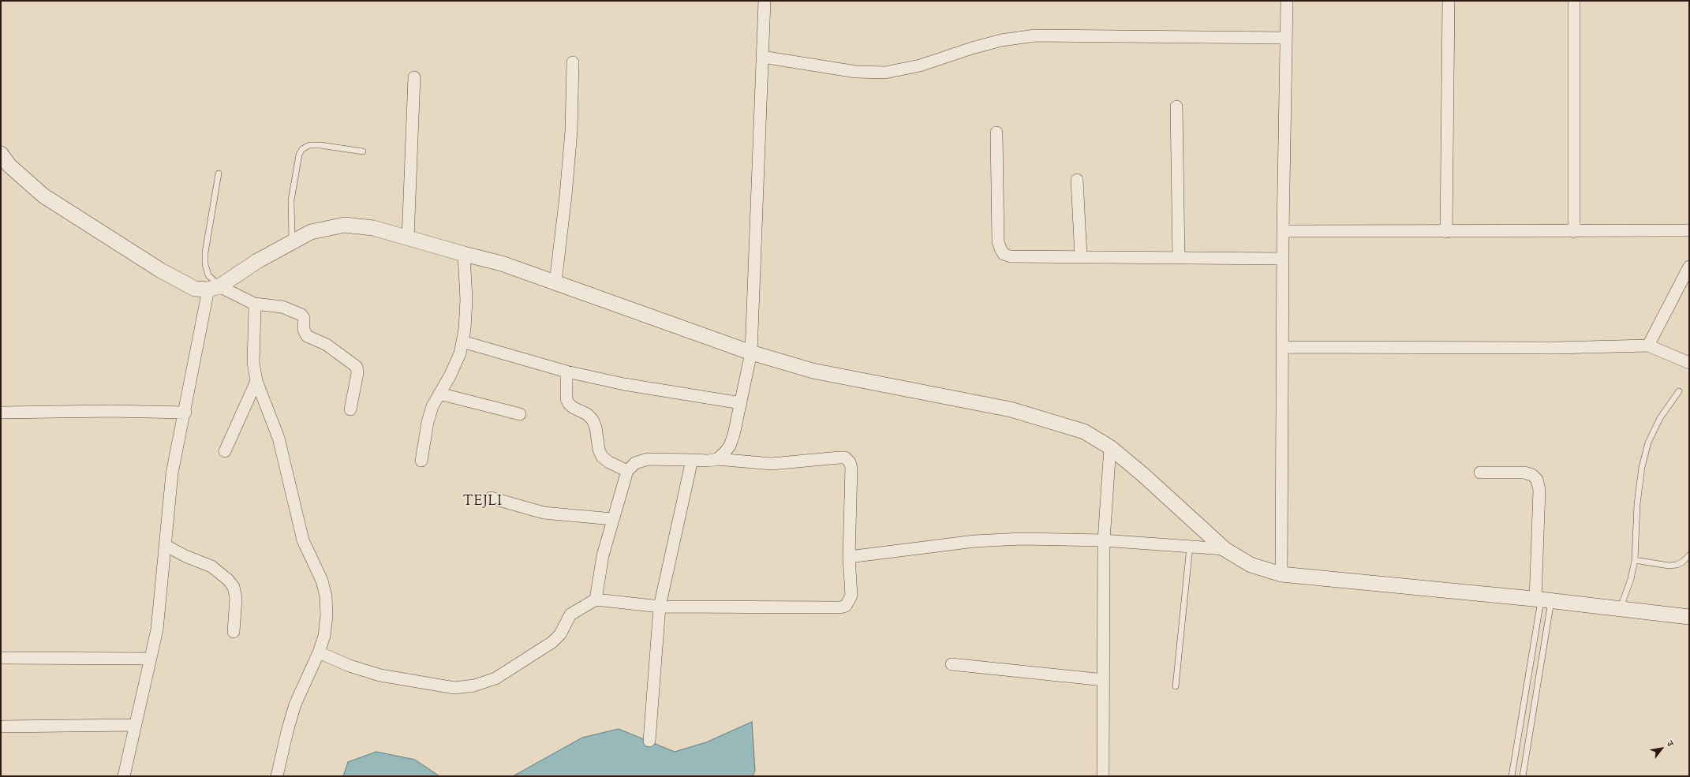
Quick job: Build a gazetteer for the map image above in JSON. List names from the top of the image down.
{
  "districts": ["TEJLI"],
  "north": "top right"
}
